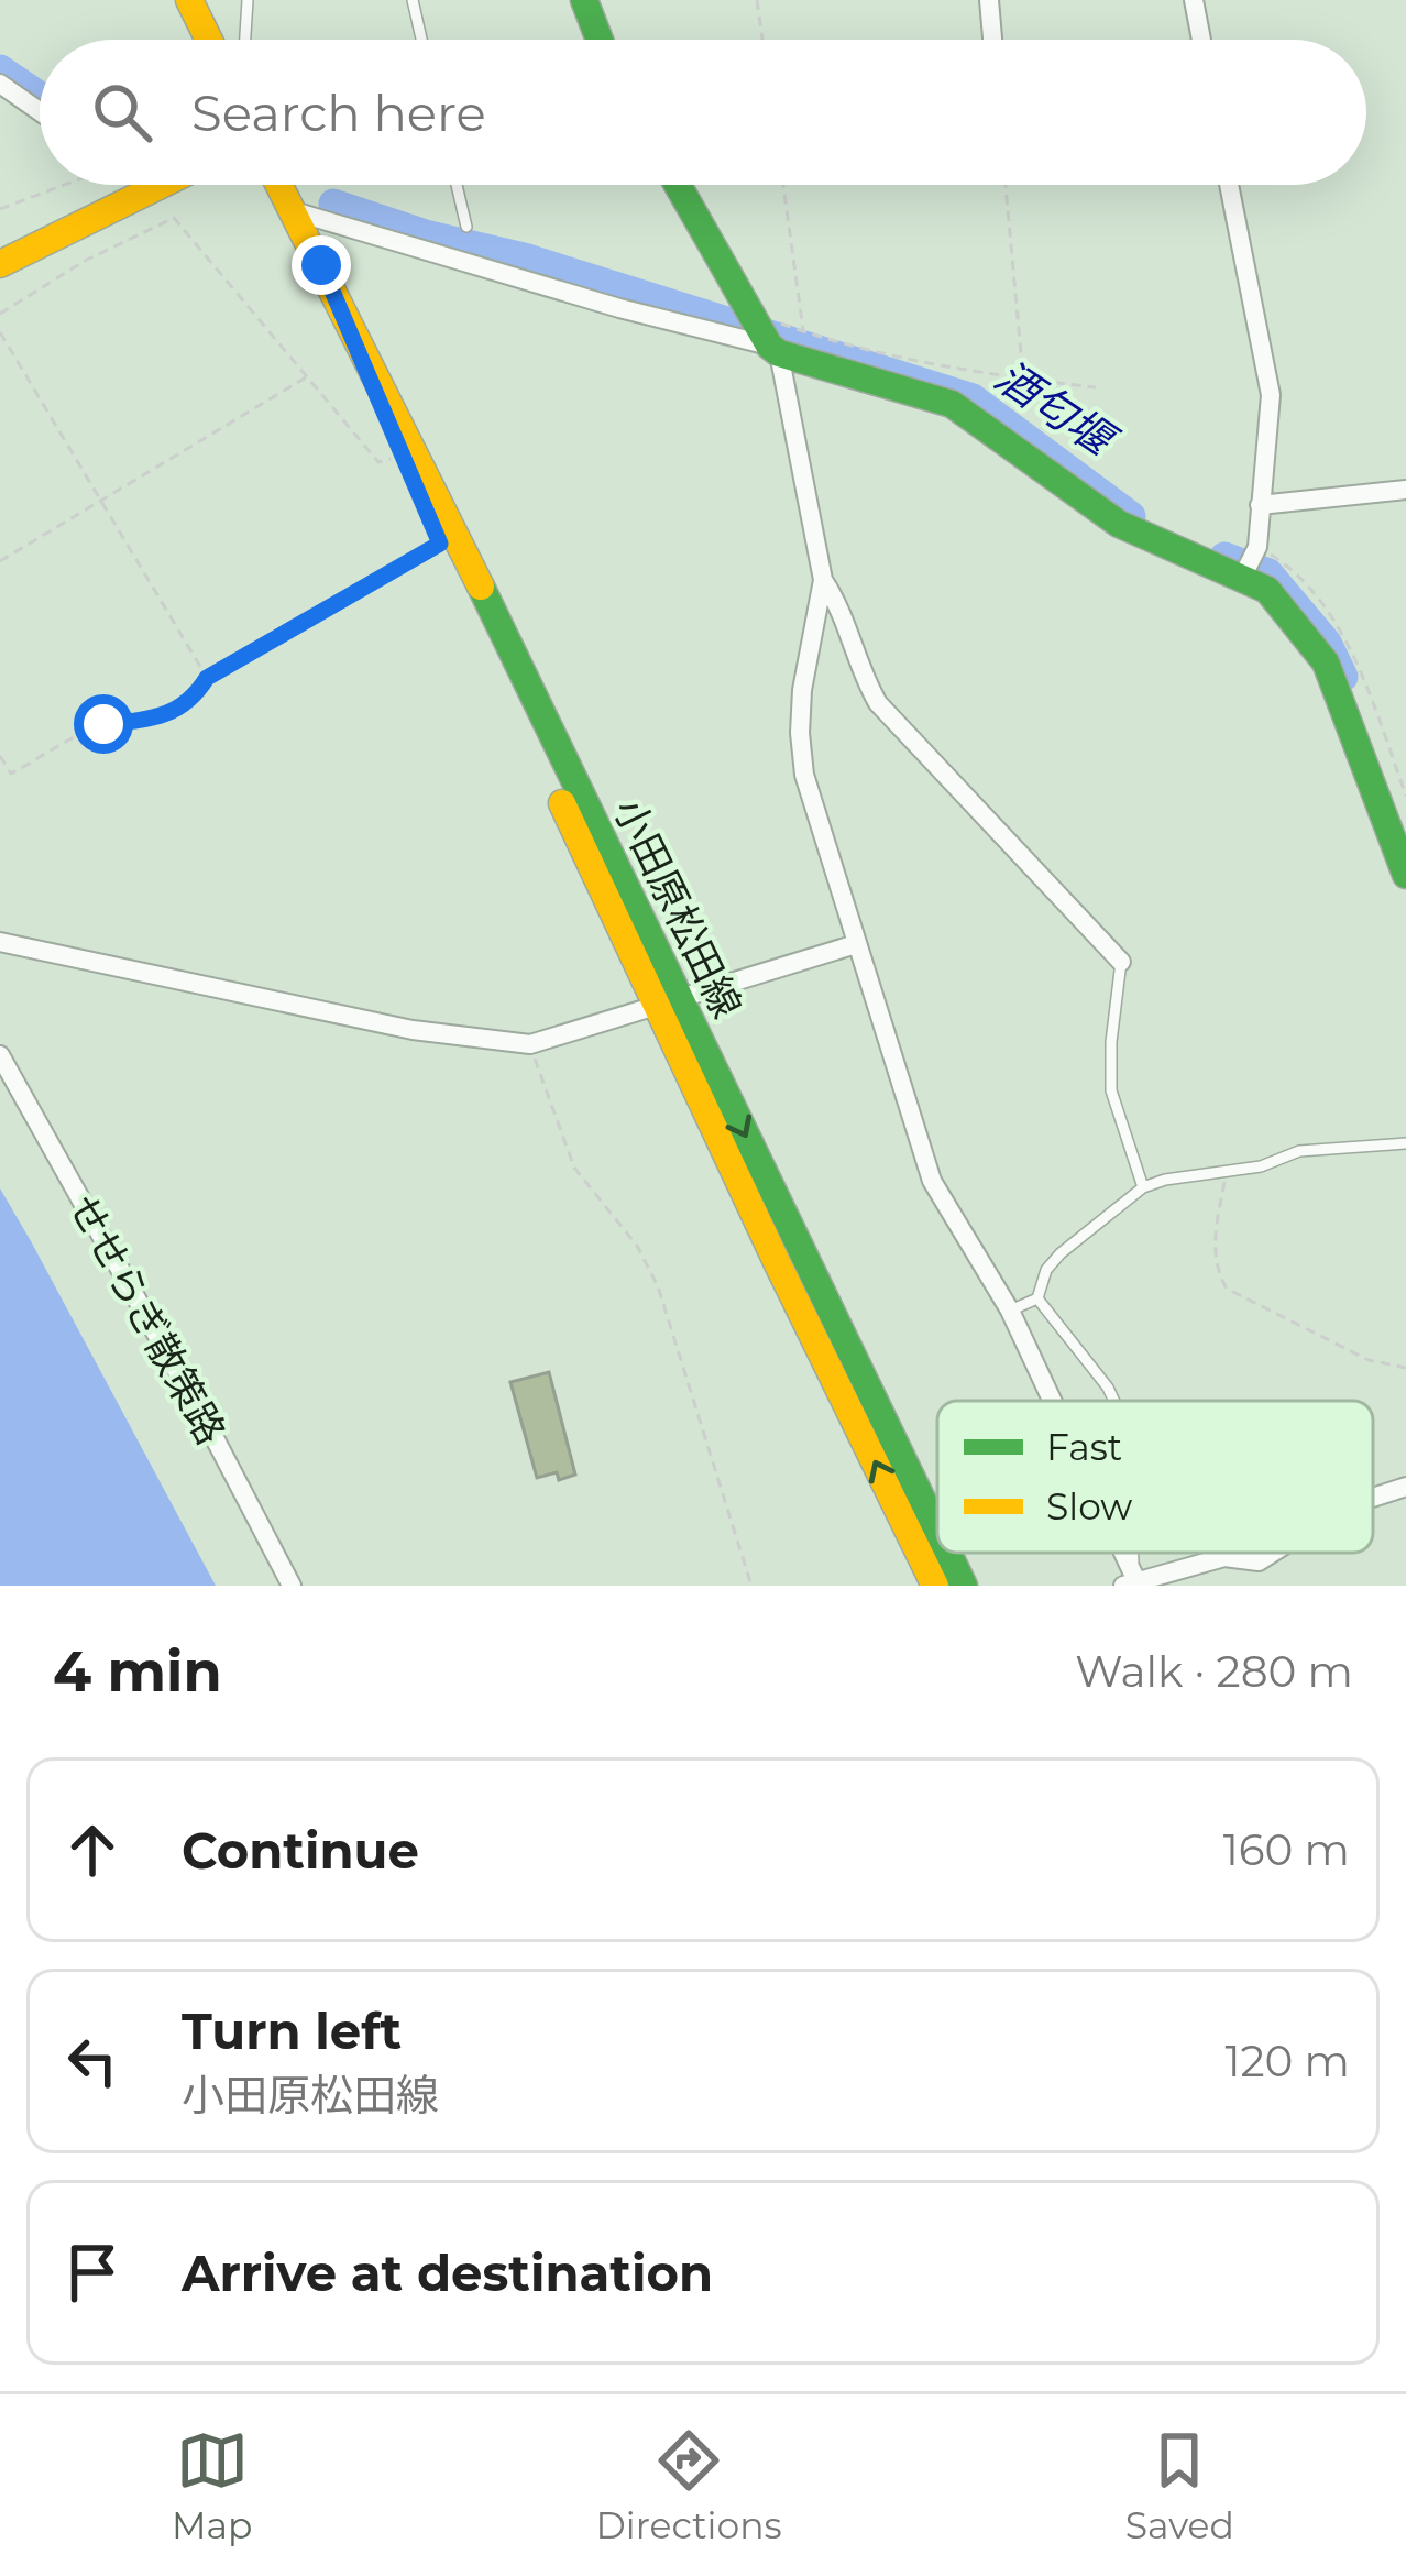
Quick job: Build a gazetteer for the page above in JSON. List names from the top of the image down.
{
  "streets": {
    "main road": ["小田原松田線"],
    "street": ["せせらぎ散策路"]
  },
  "water": ["酒匂堰"],
  "legend": ["Fast", "Slow"],
  "page": {
    "search": "Search here",
    "heading": ["4 min", "Walk · 280 m"],
    "list": [
      ["Continue", "160 m"],
      ["Turn left", "小田原松田線", "120 m"],
      "Arrive at destination"
    ],
    "nav": ["Map", "Directions", "Saved"]
  }
}
